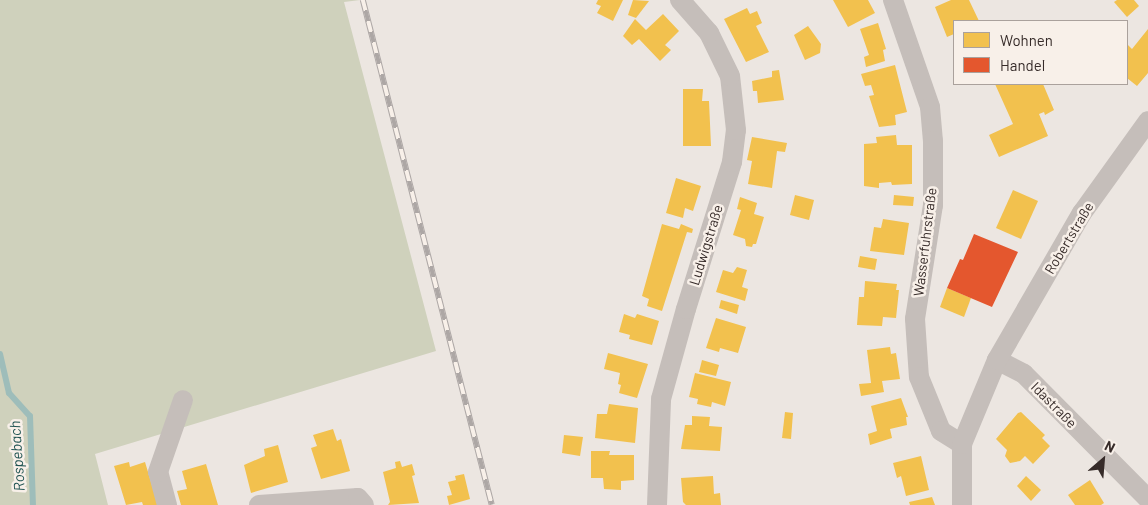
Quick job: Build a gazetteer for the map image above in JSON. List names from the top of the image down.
{
  "streets": {
    "street": [
      "Robertstraße",
      "Wasserfuhrstraße",
      "Ludwigstraße",
      "Idastraße"
    ]
  },
  "crossings": [
    ["Robertstraße", "Wasserfuhrstraße"],
    ["Robertstraße", "Idastraße"]
  ],
  "water": ["Rospebach"],
  "legend": ["Wohnen", "Handel"],
  "north": "top right"
}
